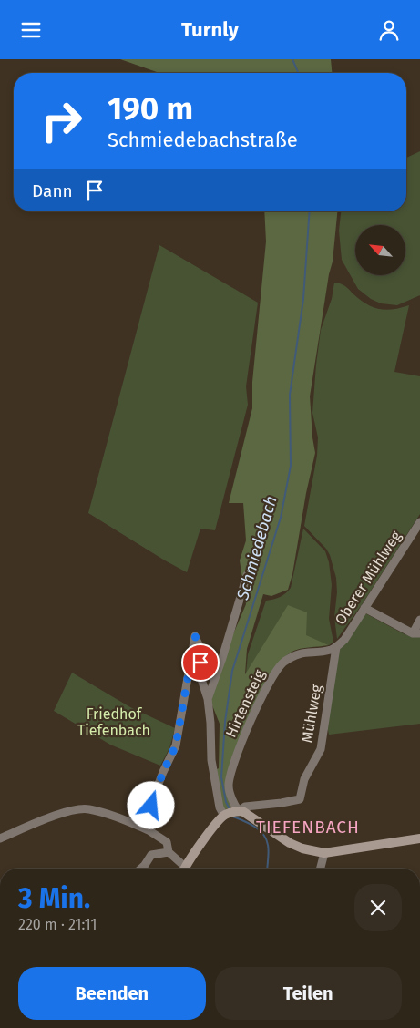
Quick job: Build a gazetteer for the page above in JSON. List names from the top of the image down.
{
  "streets": {
    "street": ["Oberer Mühlweg", "Hirtensteig", "Mühlweg"]
  },
  "crossings": [
    ["Oberer Mühlweg", "Hirtensteig"],
    ["Oberer Mühlweg", "Mühlweg"],
    ["Hirtensteig", "Mühlweg"]
  ],
  "districts": ["TIEFENBACH"],
  "water": ["Schmiedebach"],
  "parks": ["Friedhof Tiefenbach"],
  "north": "top left",
  "page": {
    "header": "Turnly",
    "turn": ["190 m", "Schmiedebachstraße"],
    "then": "Dann",
    "heading": ["3 Min.", "220 m · 21:11"],
    "buttons": ["Beenden", "Teilen"]
  }
}
